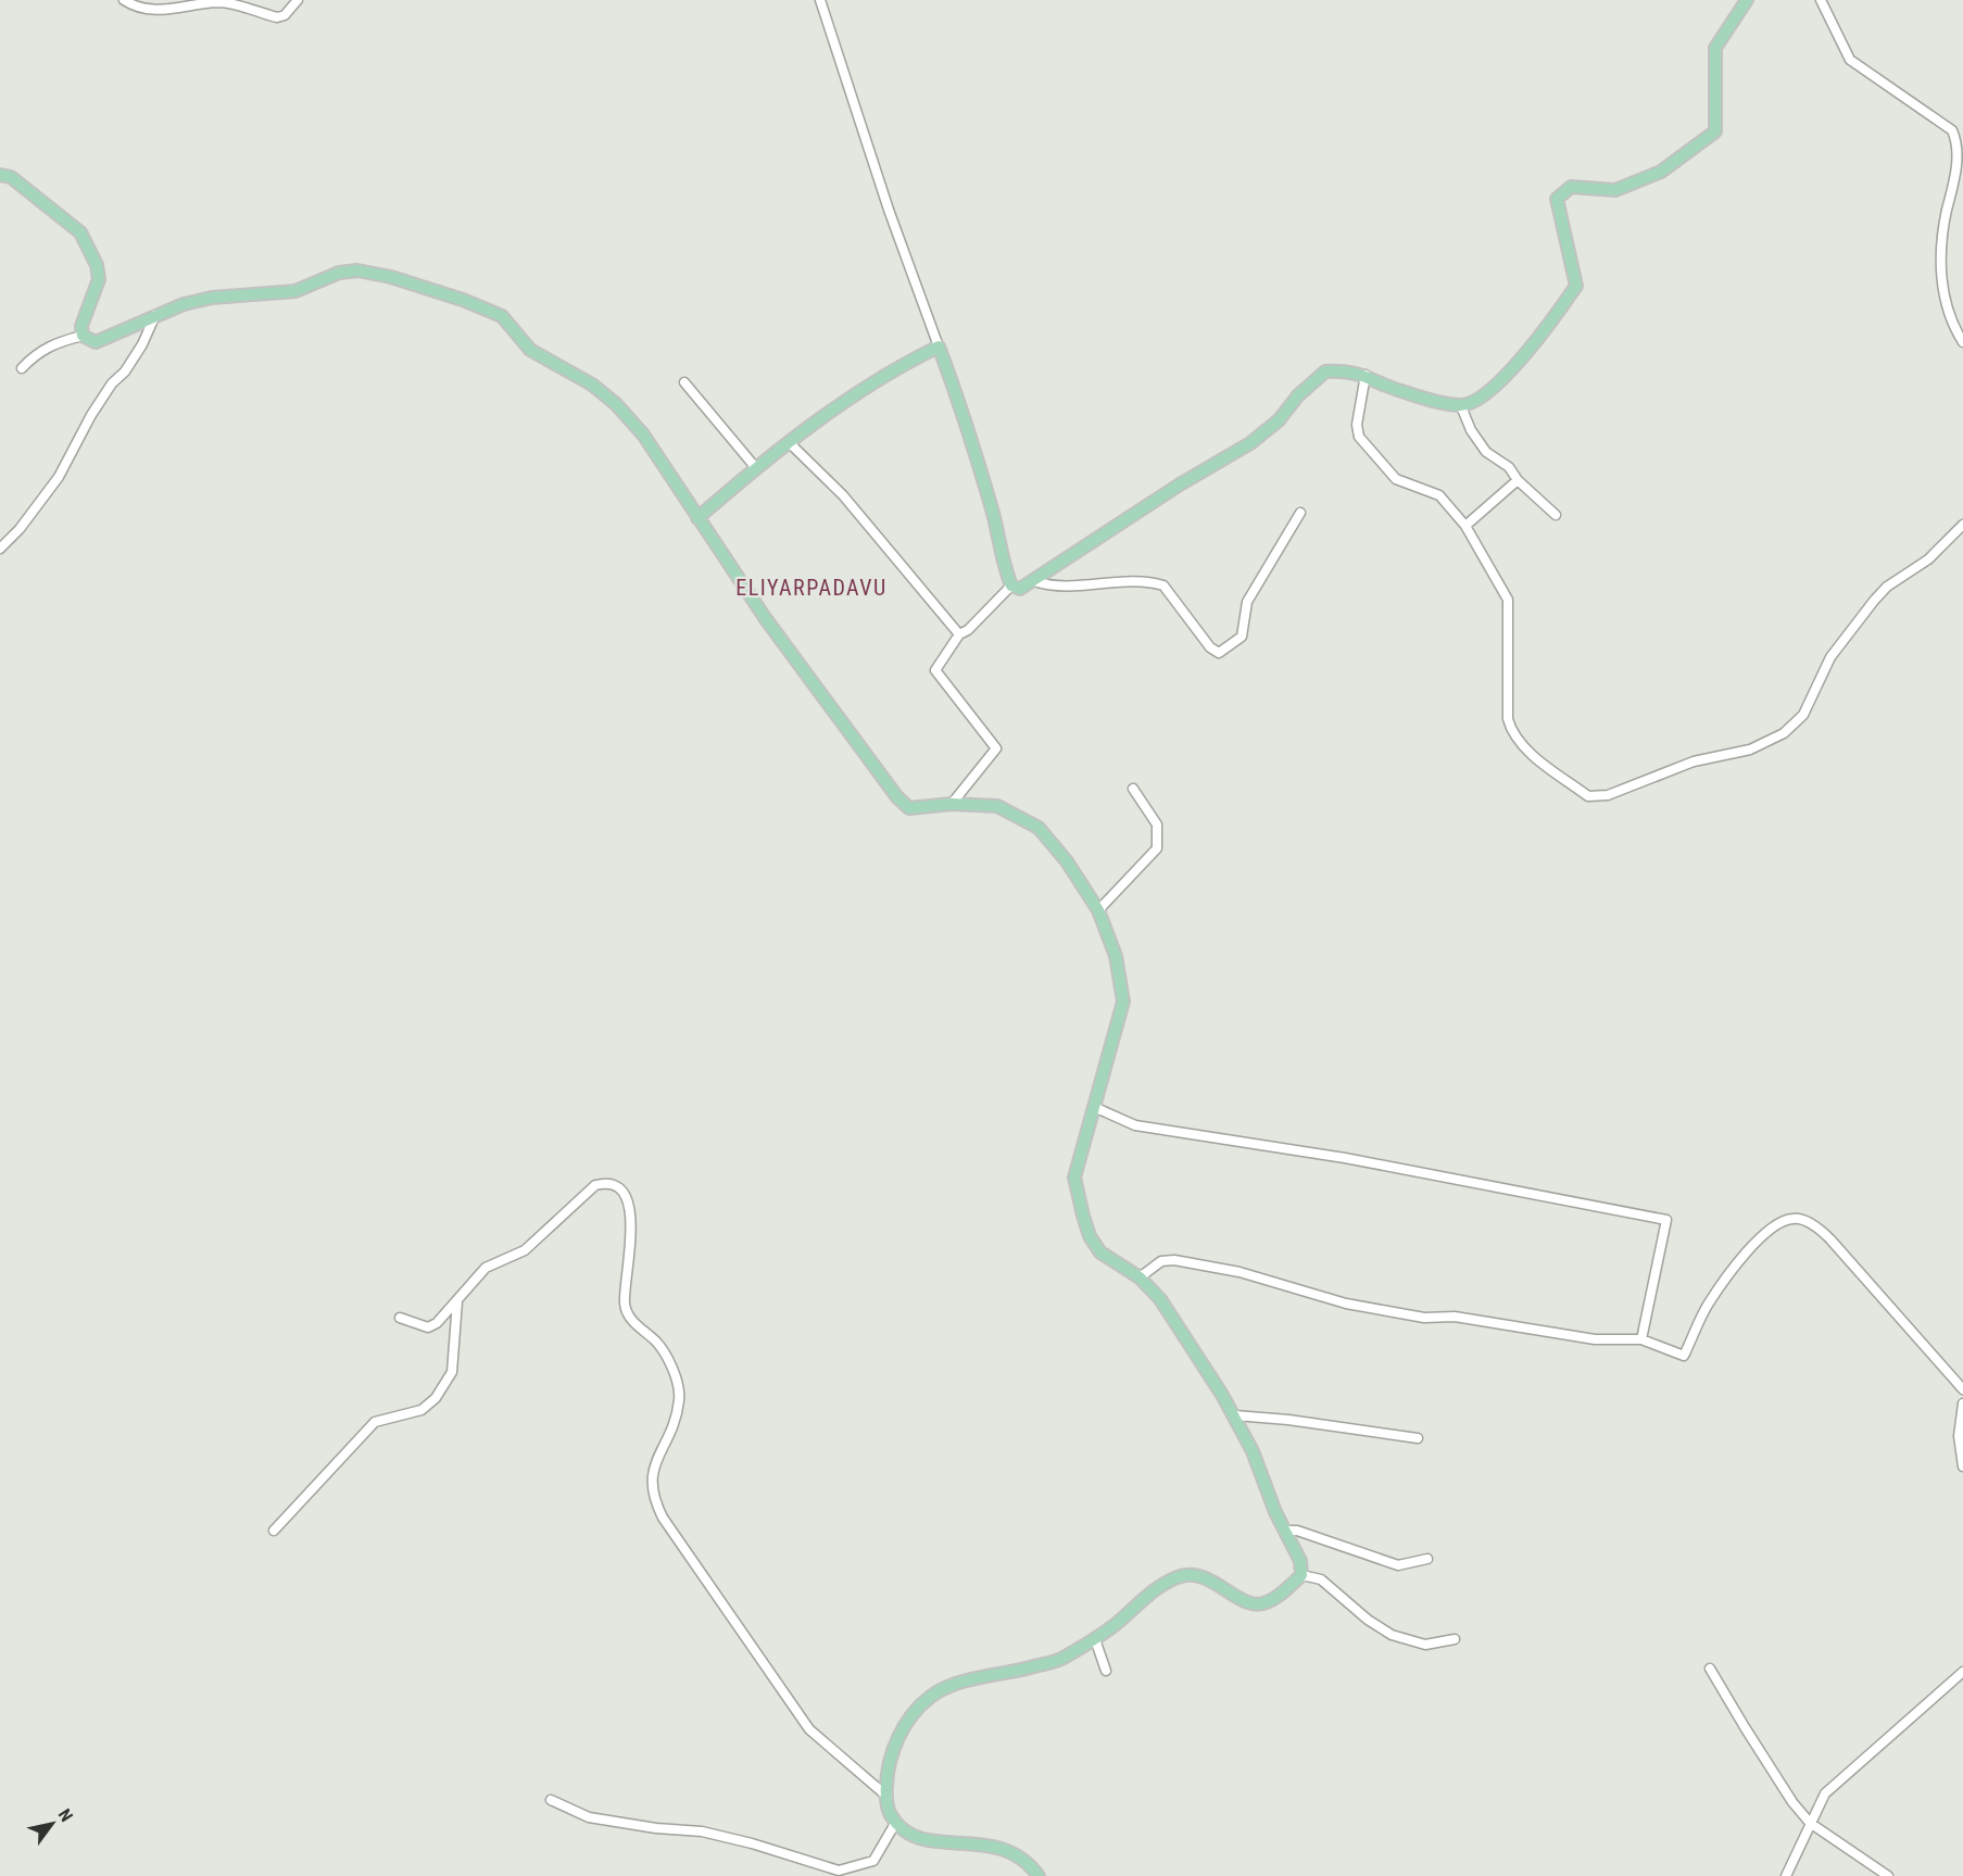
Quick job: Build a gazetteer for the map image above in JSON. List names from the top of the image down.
{
  "districts": ["ELIYARPADAVU"],
  "north": "top right"
}
